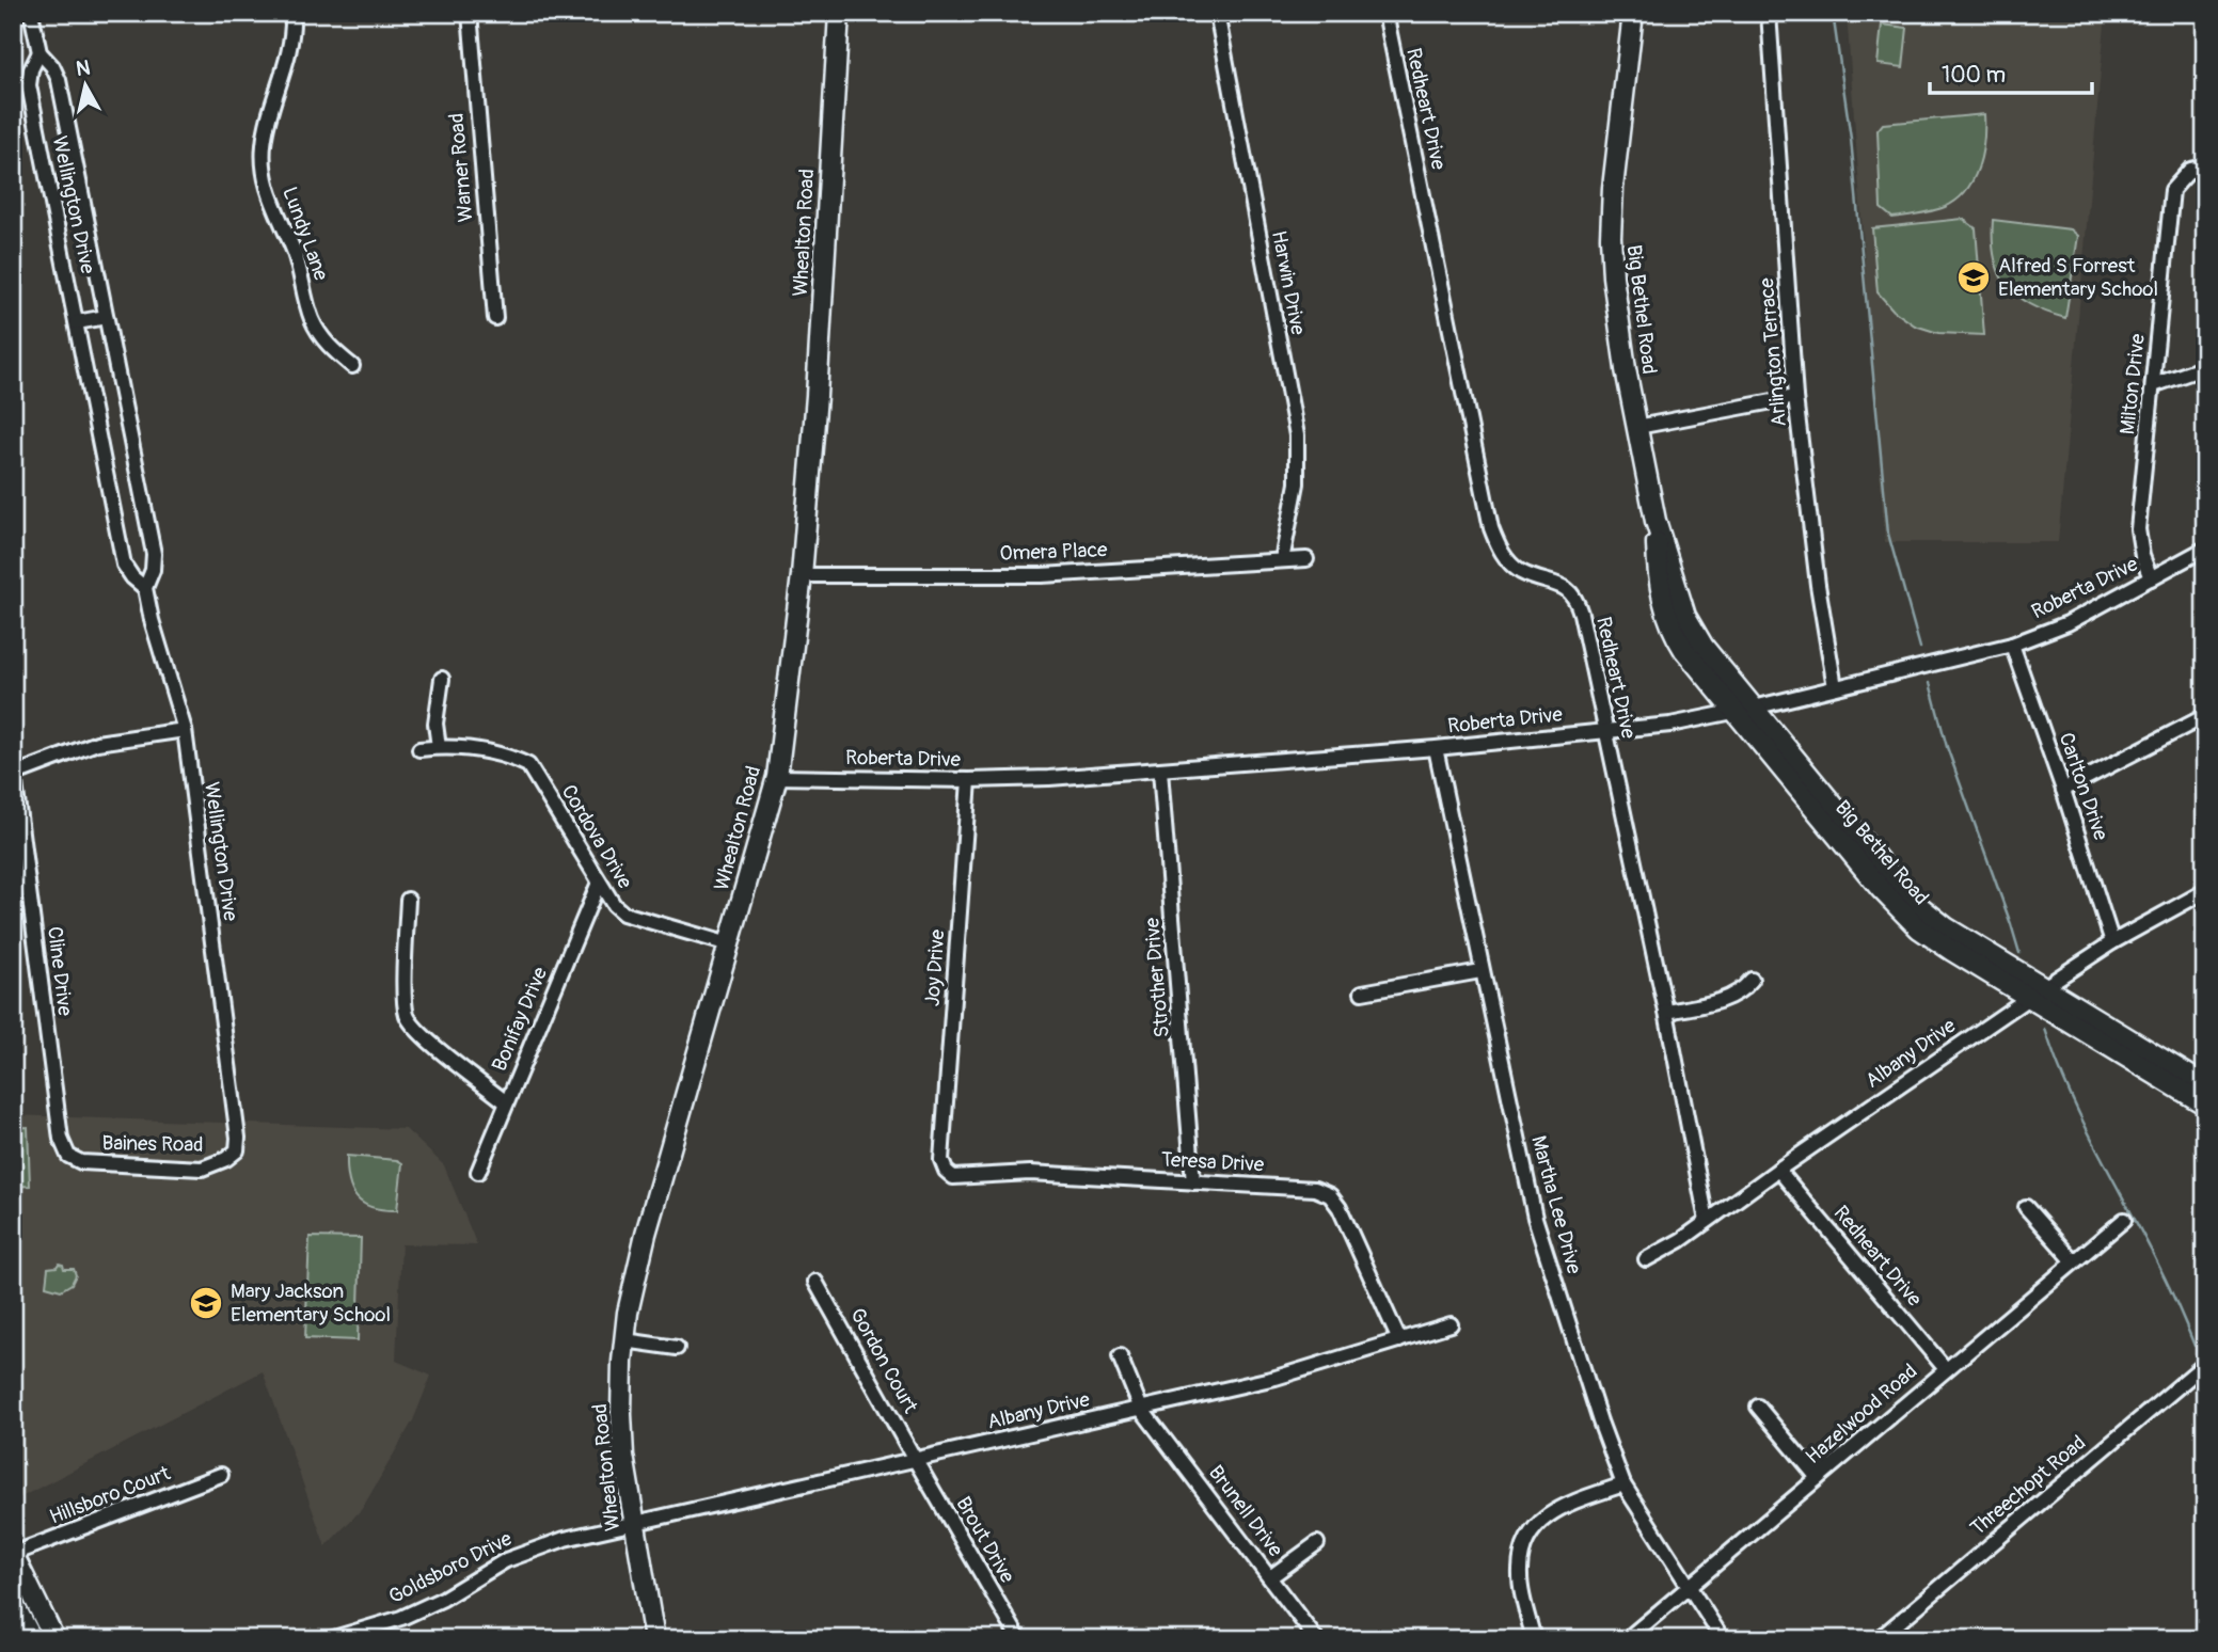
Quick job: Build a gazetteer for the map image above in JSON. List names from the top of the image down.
{
  "streets": {
    "main road": ["Whealton Road", "Big Bethel Road"],
    "street": [
      "Redheart Drive",
      "Warner Road",
      "Wellington Drive",
      "Lundy Lane",
      "Harwin Drive",
      "Arlington Terrace",
      "Milton Drive",
      "Omera Place",
      "Roberta Drive",
      "Carlton Drive",
      "Cordova Drive",
      "Joy Drive",
      "Cline Drive",
      "Strother Drive",
      "Bonifay Drive",
      "Albany Drive",
      "Baines Road",
      "Teresa Drive",
      "Martha Lee Drive",
      "Gordon Court",
      "Hazelwood Road",
      "Threechopt Road",
      "Hillsboro Court",
      "Brunell Drive",
      "Brout Drive",
      "Goldsboro Drive"
    ]
  },
  "crossings": [
    ["Redheart Drive", "Roberta Drive"],
    ["Redheart Drive", "Albany Drive"],
    ["Redheart Drive", "Hazelwood Road"],
    ["Wellington Drive", "Baines Road"],
    ["Whealton Road", "Omera Place"],
    ["Whealton Road", "Roberta Drive"],
    ["Whealton Road", "Cordova Drive"],
    ["Whealton Road", "Albany Drive"],
    ["Whealton Road", "Goldsboro Drive"],
    ["Harwin Drive", "Omera Place"],
    ["Big Bethel Road", "Roberta Drive"],
    ["Big Bethel Road", "Albany Drive"],
    ["Arlington Terrace", "Roberta Drive"],
    ["Milton Drive", "Roberta Drive"],
    ["Roberta Drive", "Carlton Drive"],
    ["Roberta Drive", "Joy Drive"],
    ["Roberta Drive", "Strother Drive"],
    ["Roberta Drive", "Martha Lee Drive"],
    ["Carlton Drive", "Albany Drive"],
    ["Cordova Drive", "Bonifay Drive"],
    ["Joy Drive", "Teresa Drive"],
    ["Cline Drive", "Baines Road"],
    ["Strother Drive", "Teresa Drive"],
    ["Albany Drive", "Teresa Drive"],
    ["Albany Drive", "Gordon Court"],
    ["Albany Drive", "Brunell Drive"],
    ["Albany Drive", "Brout Drive"],
    ["Albany Drive", "Goldsboro Drive"],
    ["Martha Lee Drive", "Hazelwood Road"],
    ["Gordon Court", "Brout Drive"]
  ],
  "places": {
    "school or university": ["Alfred S Forrest Elementary School", "Mary Jackson Elementary School"]
  },
  "scale_bar": "100 m",
  "north": "top"
}
